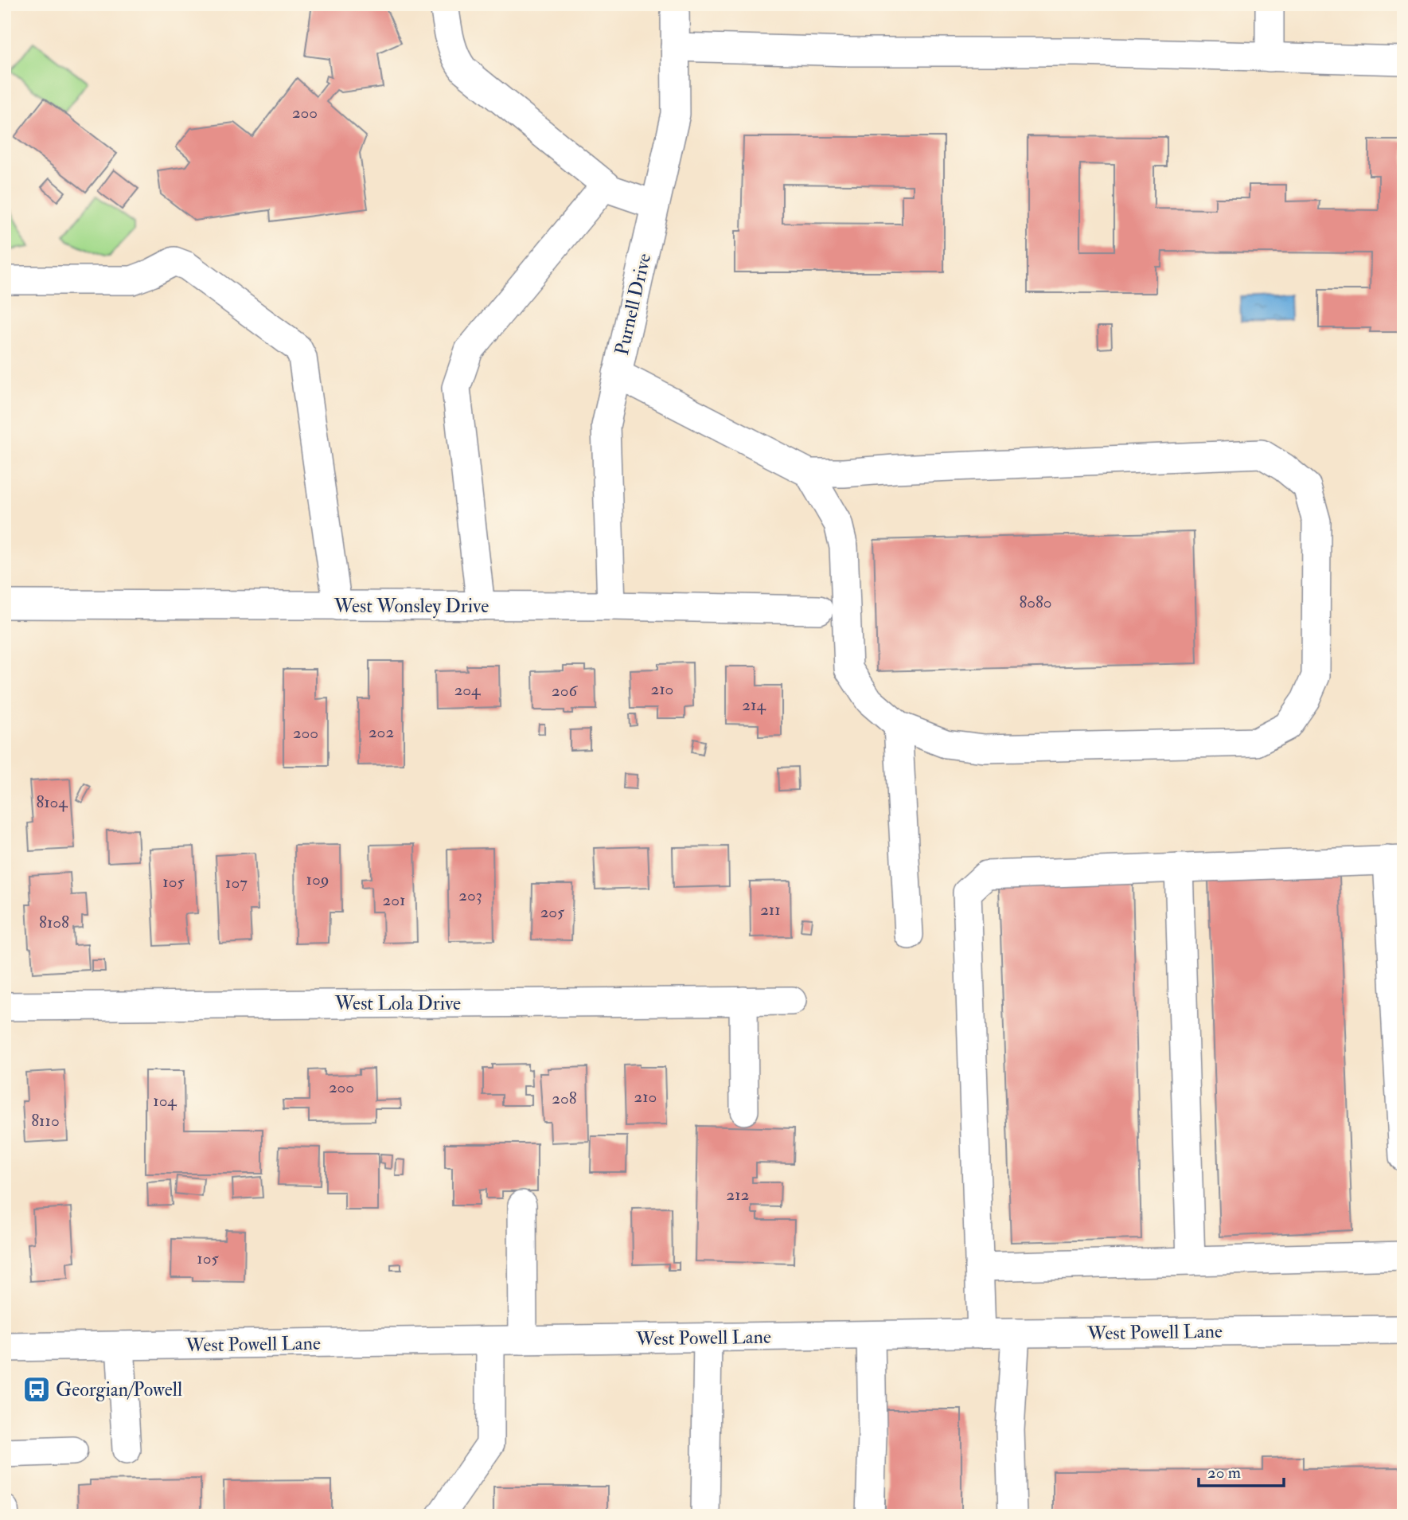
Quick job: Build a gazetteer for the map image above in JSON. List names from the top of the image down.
{
  "streets": {
    "street": [
      "Purnell Drive",
      "West Wonsley Drive",
      "West Lola Drive",
      "West Powell Lane"
    ]
  },
  "crossings": [
    ["Purnell Drive", "West Wonsley Drive"]
  ],
  "places": {
    "bus stop": ["Georgian/Powell"]
  },
  "house_numbers": [
    "200",
    "8080",
    "210",
    "204",
    "206",
    "214",
    "202",
    "200",
    "8104",
    "109",
    "105",
    "107",
    "203",
    "201",
    "211",
    "205",
    "8108",
    "200",
    "210",
    "208",
    "104",
    "8110",
    "212",
    "105"
  ],
  "scale_bar": "20 m"
}
